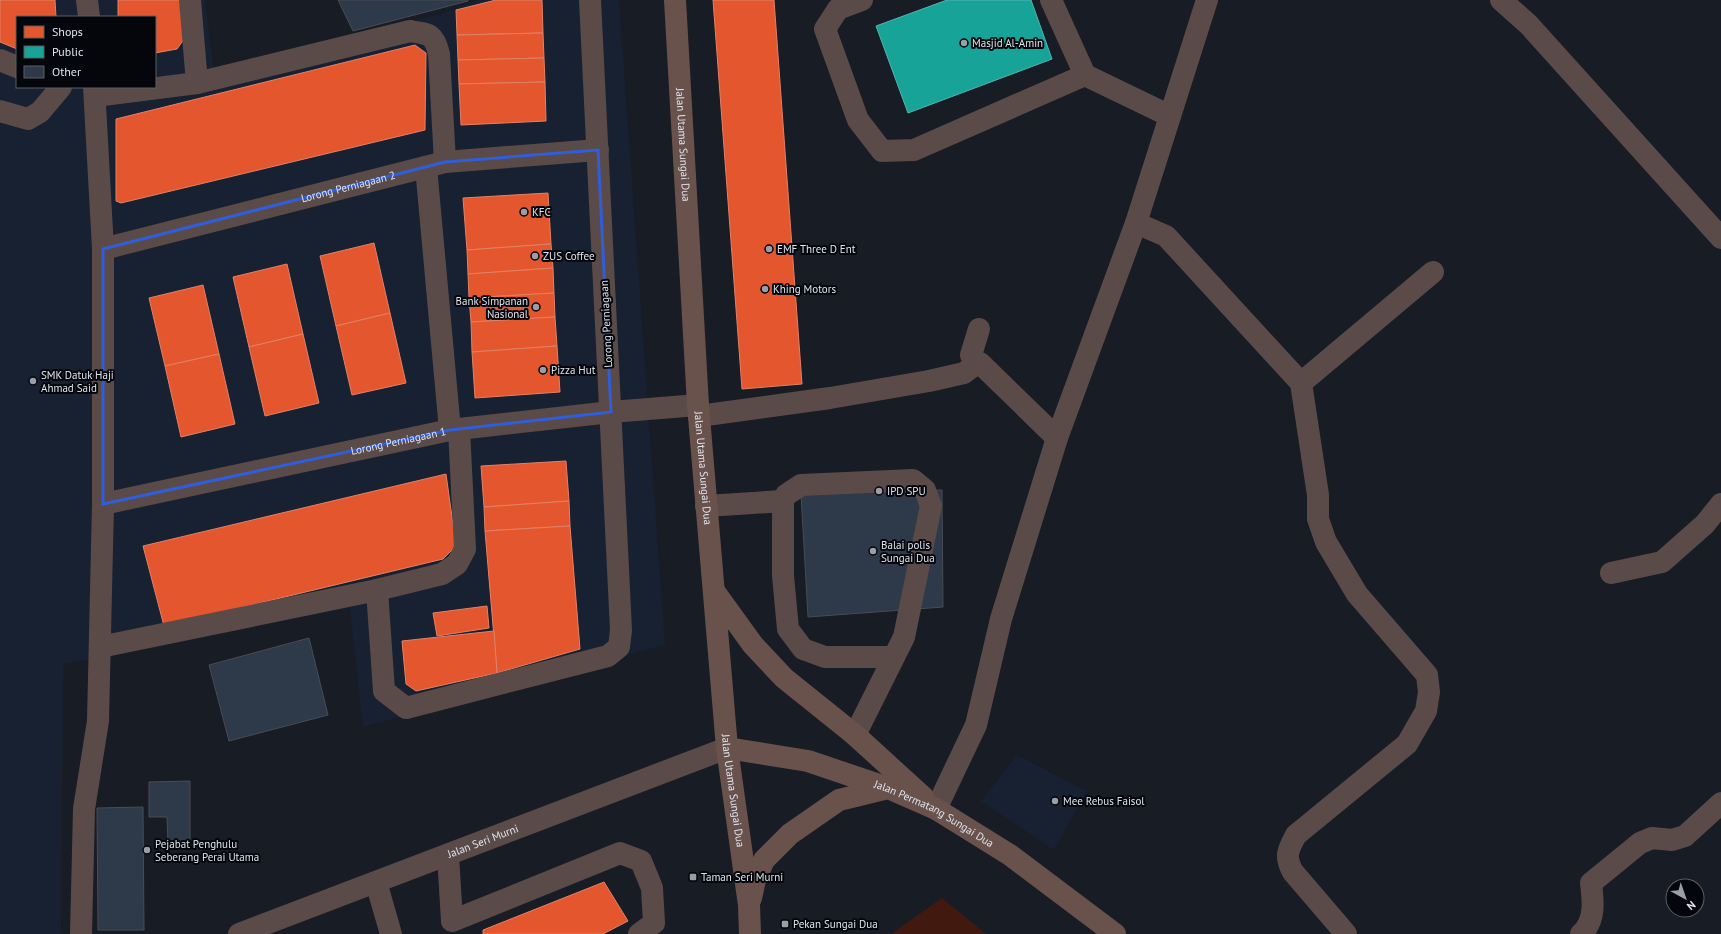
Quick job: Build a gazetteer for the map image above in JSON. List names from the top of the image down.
{
  "streets": {
    "main road": ["Jalan Utama Sungai Dua", "Jalan Permatang Sungai Dua"],
    "street": [
      "Lorong Perniagaan 2",
      "Lorong Perniagaan",
      "Lorong Perniagaan 1",
      "Jalan Seri Murni"
    ]
  },
  "crossings": [
    ["Jalan Utama Sungai Dua", "Lorong Perniagaan 1"],
    ["Jalan Utama Sungai Dua", "Jalan Permatang Sungai Dua"],
    ["Jalan Utama Sungai Dua", "Jalan Seri Murni"],
    ["Lorong Perniagaan 2", "Lorong Perniagaan"],
    ["Lorong Perniagaan", "Lorong Perniagaan 1"],
    ["Jalan Permatang Sungai Dua", "Jalan Seri Murni"]
  ],
  "places": {
    "other": [
      "Masjid Al-Amin",
      "KFC",
      "EMF Three D Ent",
      "ZUS Coffee",
      "Khing Motors",
      "Bank Simpanan Nasional",
      "Pizza Hut",
      "SMK Datuk Haji Ahmad Said",
      "IPD SPU",
      "Balai polis Sungai Dua",
      "Mee Rebus Faisol",
      "Pejabat Penghulu Seberang Perai Utama"
    ],
    "transit": ["Taman Seri Murni", "Pekan Sungai Dua"]
  },
  "legend": ["Shops", "Public", "Other"],
  "north": "bottom right"
}
